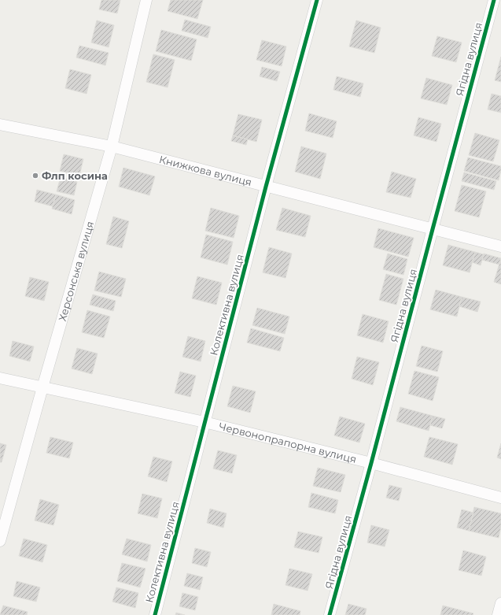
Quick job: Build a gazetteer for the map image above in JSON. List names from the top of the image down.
{
  "streets": {
    "street": [
      "Ягідна вулиця",
      "Книжкова вулиця",
      "Херсонська вулиця",
      "Колективна вулиця",
      "Червонопрапорна вулиця"
    ]
  },
  "crossings": [
    ["Ягідна вулиця", "Книжкова вулиця"],
    ["Ягідна вулиця", "Червонопрапорна вулиця"],
    ["Книжкова вулиця", "Херсонська вулиця"],
    ["Книжкова вулиця", "Колективна вулиця"],
    ["Херсонська вулиця", "Червонопрапорна вулиця"],
    ["Колективна вулиця", "Червонопрапорна вулиця"]
  ],
  "places": ["Флп косина"]
}
